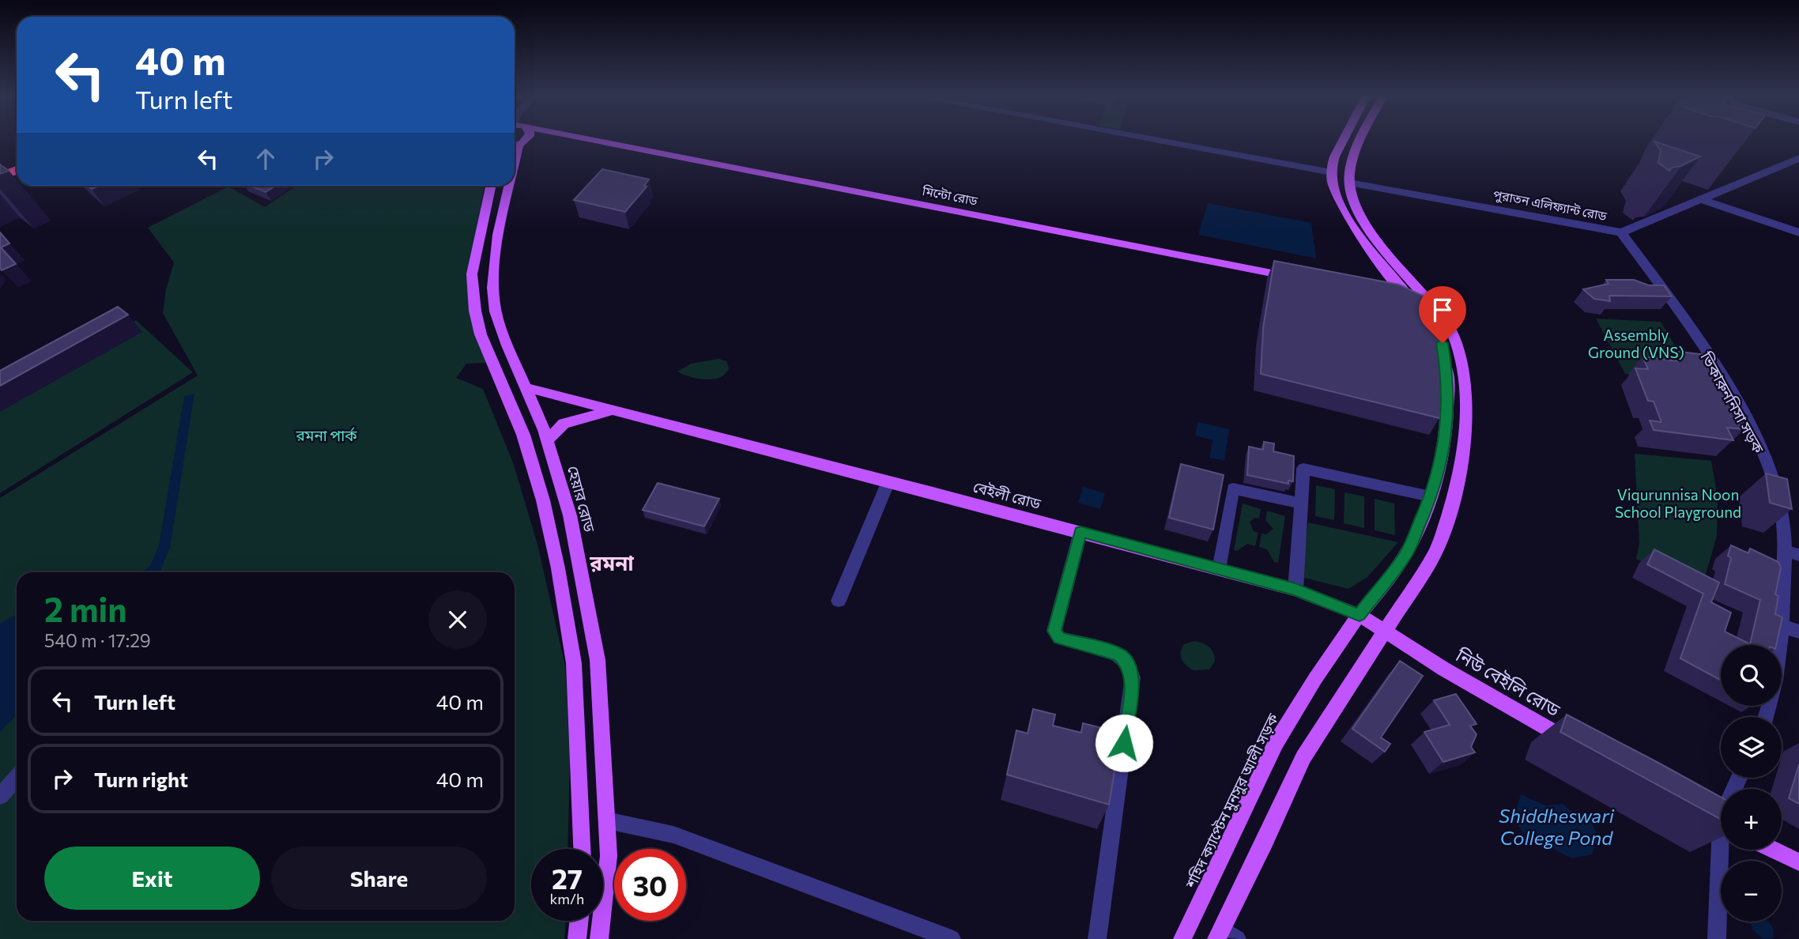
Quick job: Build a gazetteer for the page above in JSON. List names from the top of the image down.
{
  "streets": {
    "main road": [
      "মিন্টো রোড",
      "বেইলী রোড",
      "হেয়ার রোড",
      "নিউ বেইলি রোড",
      "শহিদ ক্যাপ্টেন মুনসুর আলী সড়ক"
    ],
    "street": ["পুরাতন এলিফ্যান্ট রোড", "ভিকারুননিসা সড়ক"]
  },
  "crossings": [
    ["পুরাতন এলিফ্যান্ট রোড", "ভিকারুননিসা সড়ক"],
    ["বেইলী রোড", "হেয়ার রোড"],
    ["বেইলী রোড", "নিউ বেইলি রোড"],
    ["বেইলী রোড", "শহিদ ক্যাপ্টেন মুনসুর আলী সড়ক"]
  ],
  "districts": ["রমনা"],
  "water": ["Shiddheswari College Pond"],
  "parks": ["Assembly Ground (VNS)", "রমনা পার্ক", "Viqurunnisa Noon School Playground"],
  "page": {
    "turn": ["40 m", "Turn left"],
    "heading": ["2 min", "540 m · 17:29"],
    "map_buttons": ["+", "−"],
    "list": [
      {
        "name": "Turn left",
        "value": "40 m"
      },
      {
        "name": "Turn right",
        "value": "40 m"
      }
    ],
    "buttons": ["Exit", "Share"],
    "speed": "27 km/h",
    "limit": "30"
  }
}
